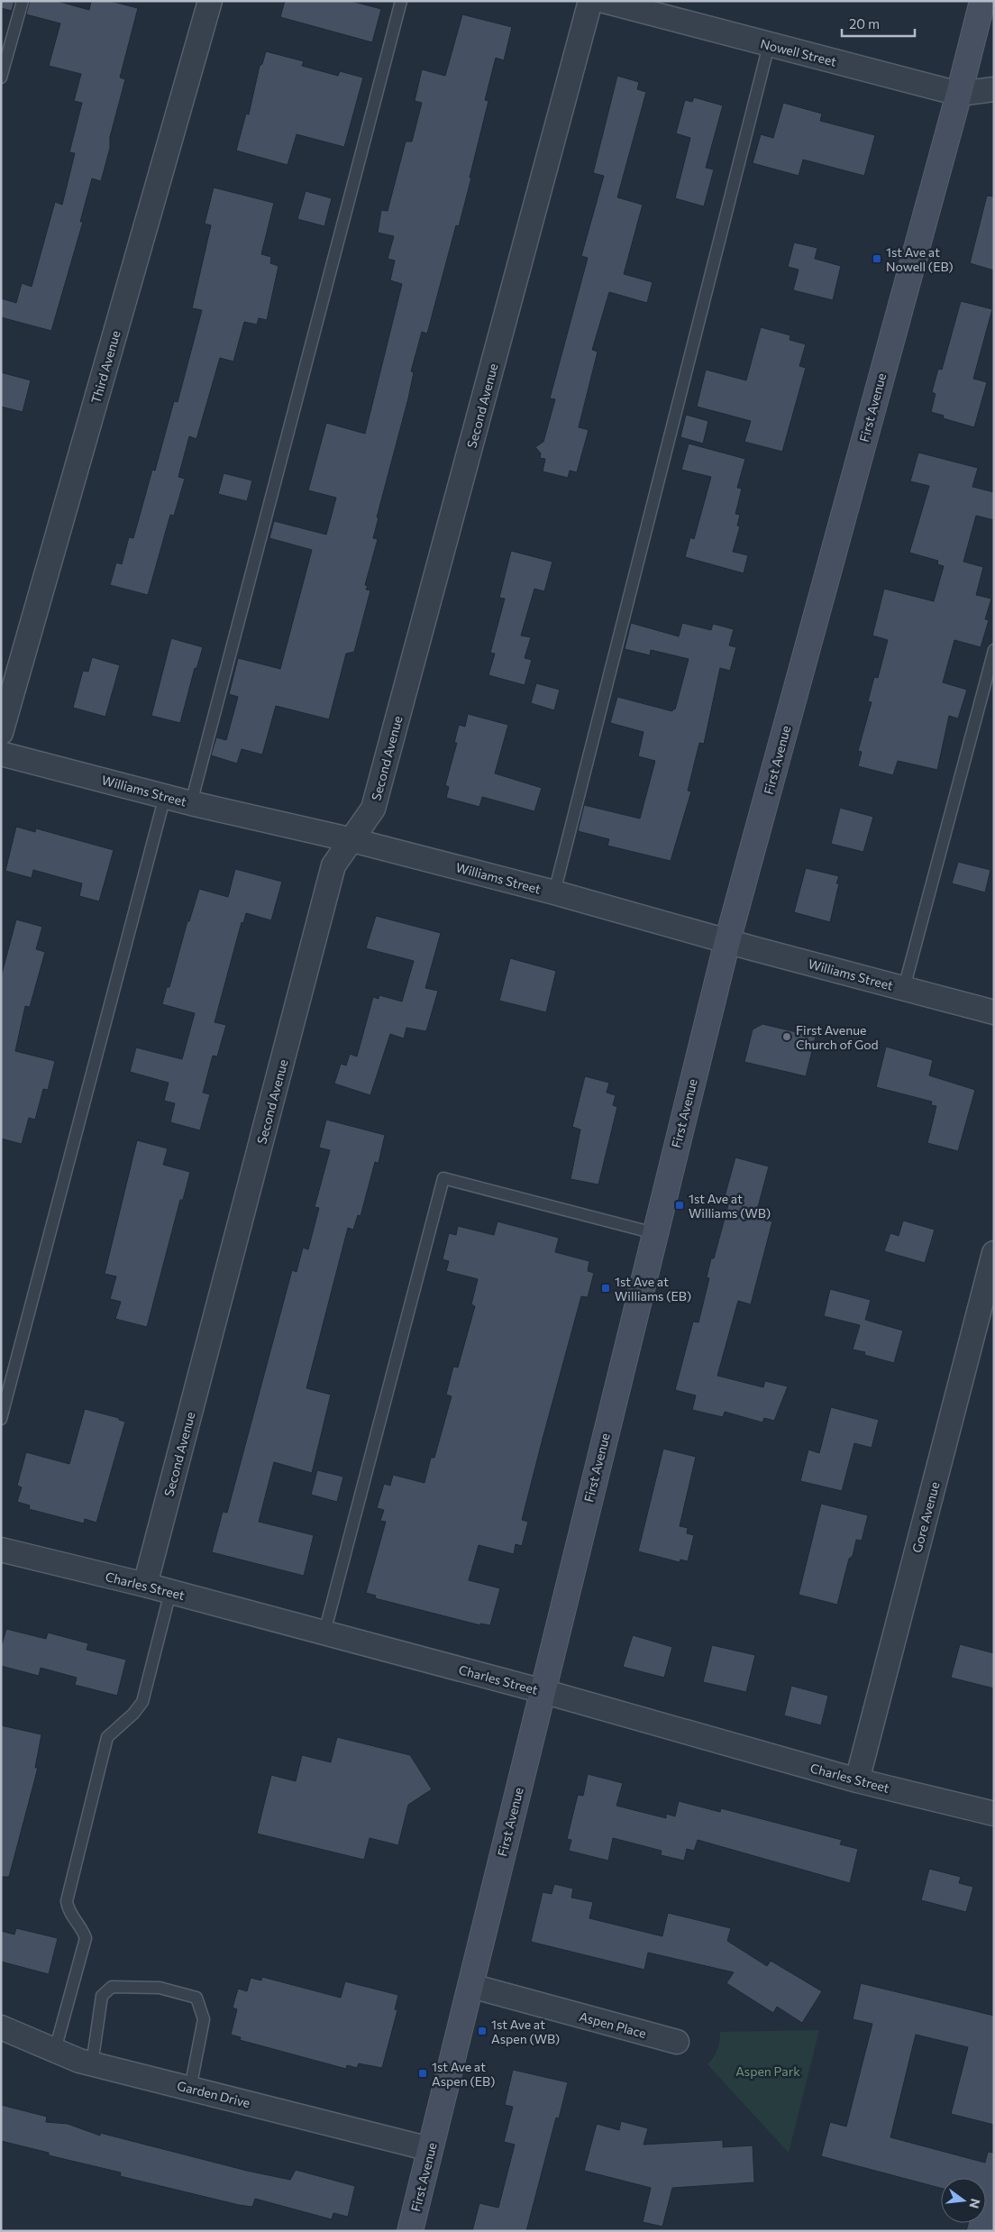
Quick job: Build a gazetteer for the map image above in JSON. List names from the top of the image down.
{
  "streets": {
    "street": [
      "Nowell Street",
      "Third Avenue",
      "Second Avenue",
      "First Avenue",
      "Williams Street",
      "Gore Avenue",
      "Charles Street",
      "Aspen Place",
      "Garden Drive"
    ]
  },
  "crossings": [
    ["Nowell Street", "First Avenue"],
    ["Second Avenue", "Williams Street"],
    ["Second Avenue", "Charles Street"],
    ["First Avenue", "Williams Street"],
    ["First Avenue", "Charles Street"],
    ["First Avenue", "Aspen Place"],
    ["First Avenue", "Garden Drive"],
    ["Gore Avenue", "Charles Street"]
  ],
  "parks": ["Aspen Park"],
  "places": {
    "transit": [
      "1st Ave at Nowell (EB)",
      "1st Ave at Williams (WB)",
      "1st Ave at Williams (EB)",
      "1st Ave at Aspen (WB)",
      "1st Ave at Aspen (EB)"
    ],
    "other": ["First Avenue Church of God"]
  },
  "scale_bar": "20 m",
  "north": "right"
}
